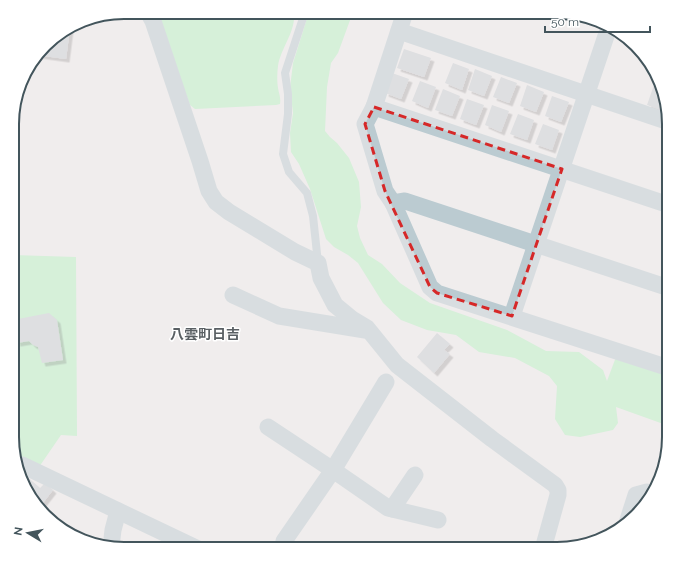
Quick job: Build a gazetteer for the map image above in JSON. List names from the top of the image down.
{
  "districts": ["八雲町日吉"],
  "scale_bar": "50 m",
  "north": "left"
}
